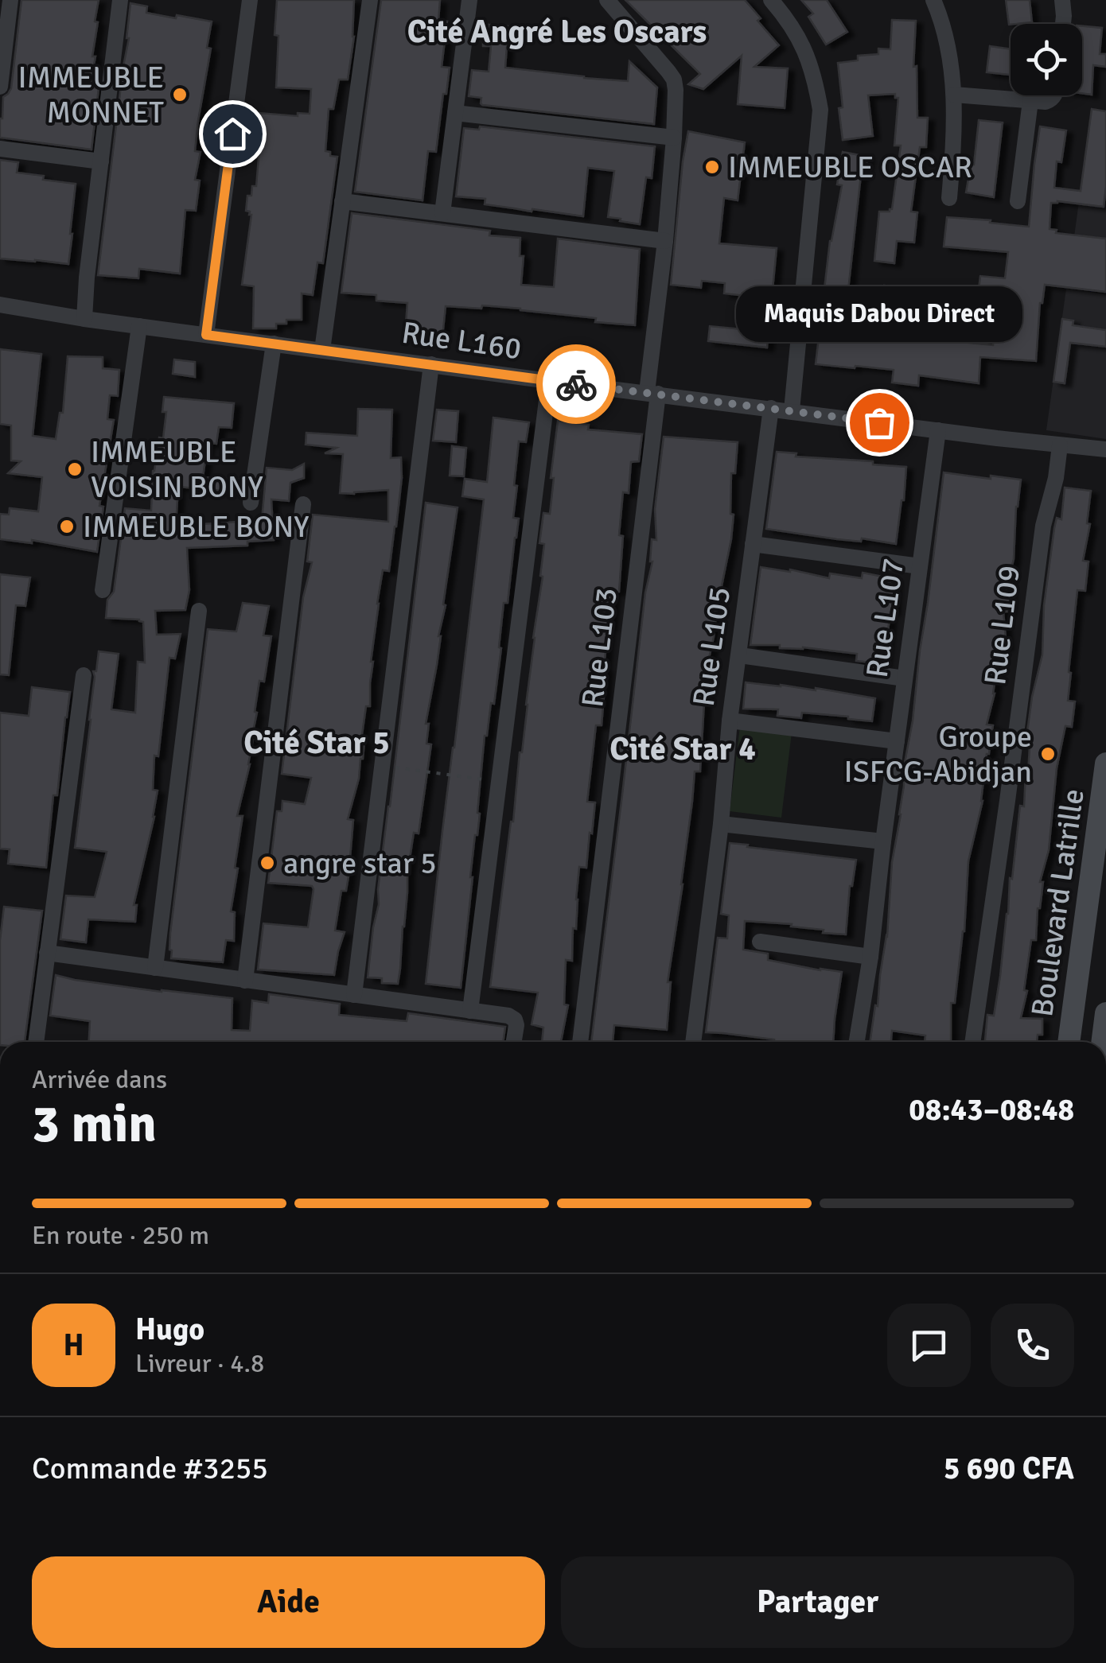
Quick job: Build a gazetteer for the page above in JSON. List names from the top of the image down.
{
  "streets": {
    "main road": ["Boulevard Latrille"],
    "street": [
      "Rue L160",
      "Rue L107",
      "Rue L109",
      "Rue L105",
      "Rue L103"
    ]
  },
  "crossings": [
    ["Rue L160", "Rue L107"],
    ["Rue L160", "Rue L109"],
    ["Rue L160", "Rue L105"],
    ["Rue L160", "Rue L103"]
  ],
  "districts": ["Cité Angré Les Oscars", "Cité Star 5", "Cité Star 4"],
  "places": [
    "IMMEUBLE MONNET",
    "IMMEUBLE OSCAR",
    "Maquis Dabou Direct",
    "IMMEUBLE VOISIN BONY",
    "IMMEUBLE BONY",
    "Groupe ISFCG-Abidjan",
    "angre star 5"
  ],
  "page": {
    "bubble": "Maquis Dabou Direct",
    "heading": ["3 min", "Arrivée dans", "08:43–08:48"],
    "panel": [
      "Hugo",
      "Livreur · 4.8",
      "Commande #3255",
      "5 690 CFA"
    ],
    "bar": "En route · 250 m",
    "round": "H",
    "buttons": ["Aide", "Partager"]
  }
}
